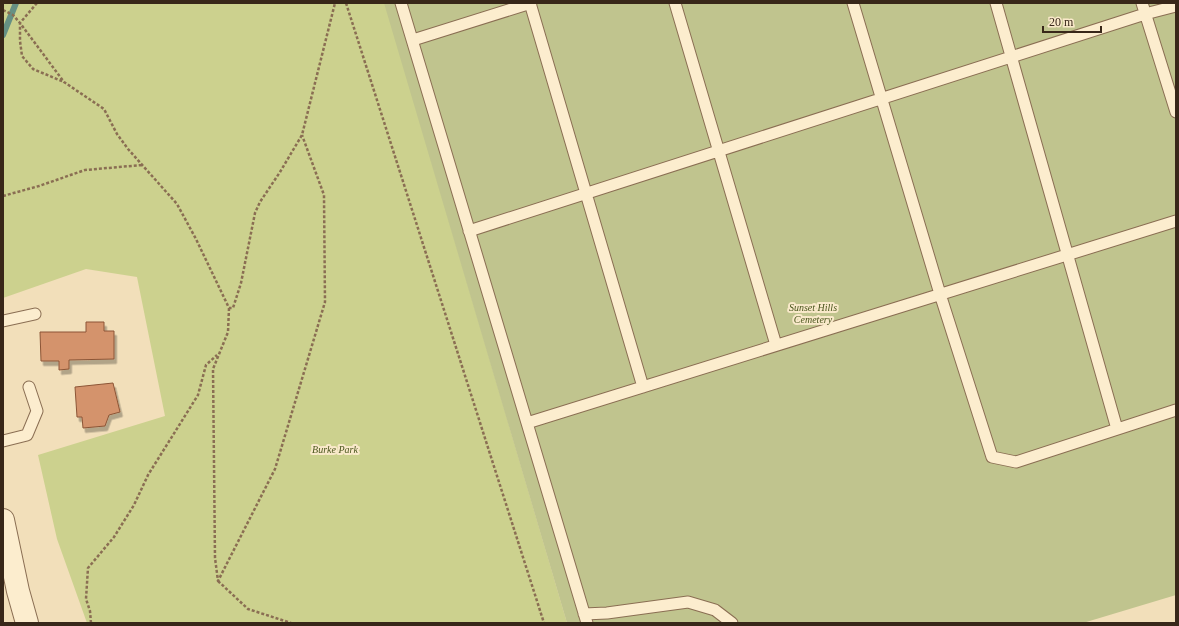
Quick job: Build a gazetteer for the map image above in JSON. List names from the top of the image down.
{
  "parks": ["Sunset Hills Cemetery", "Burke Park"],
  "scale_bar": "20 m"
}
